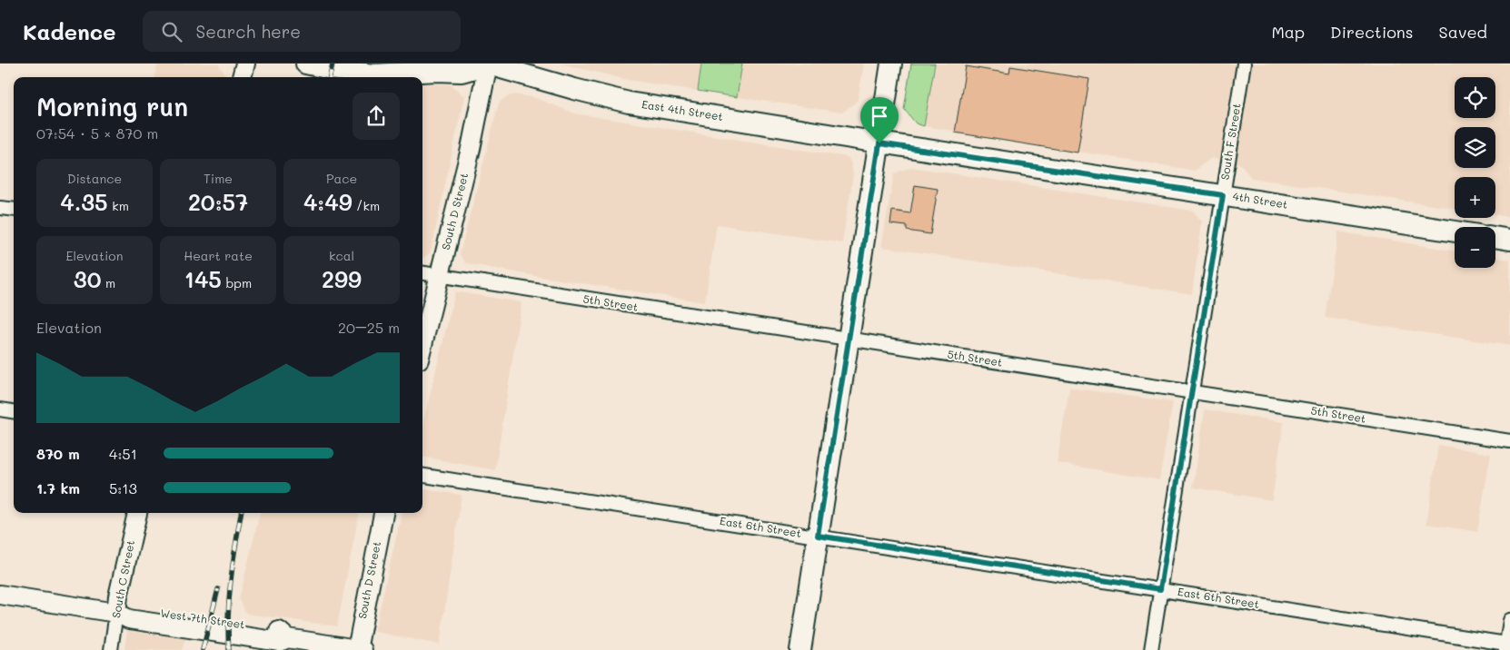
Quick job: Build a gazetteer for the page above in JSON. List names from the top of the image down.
{
  "streets": {
    "main road": ["East 4th Street", "4th Street"],
    "street": [
      "South F Street",
      "South D Street",
      "5th Street",
      "East 6th Street",
      "South C Street",
      "West 7th Street"
    ]
  },
  "crossings": [
    ["East 4th Street", "4th Street"],
    ["East 4th Street", "South D Street"],
    ["South F Street", "4th Street"],
    ["South F Street", "5th Street"],
    ["South F Street", "East 6th Street"],
    ["South D Street", "5th Street"],
    ["South D Street", "West 7th Street"],
    ["South C Street", "West 7th Street"]
  ],
  "page": {
    "header": "Kadence",
    "search": "Search here",
    "nav": ["Map", "Directions", "Saved"],
    "map_buttons": ["+", "−"],
    "heading": ["Morning run", "07:54 · 5 × 870 m"],
    "stats": [
      ["Distance", "4.35 km"],
      ["Time", "20:57"],
      ["Pace", "4:49 /km"],
      ["Elevation", "30 m"],
      ["Heart rate", "145 bpm"],
      ["kcal", "299"]
    ],
    "chart": ["Elevation", "20–25 m"],
    "list": [
      {
        "name": "870 m",
        "note": "4:51"
      },
      {
        "name": "1.7 km",
        "note": "5:13"
      }
    ]
  }
}
